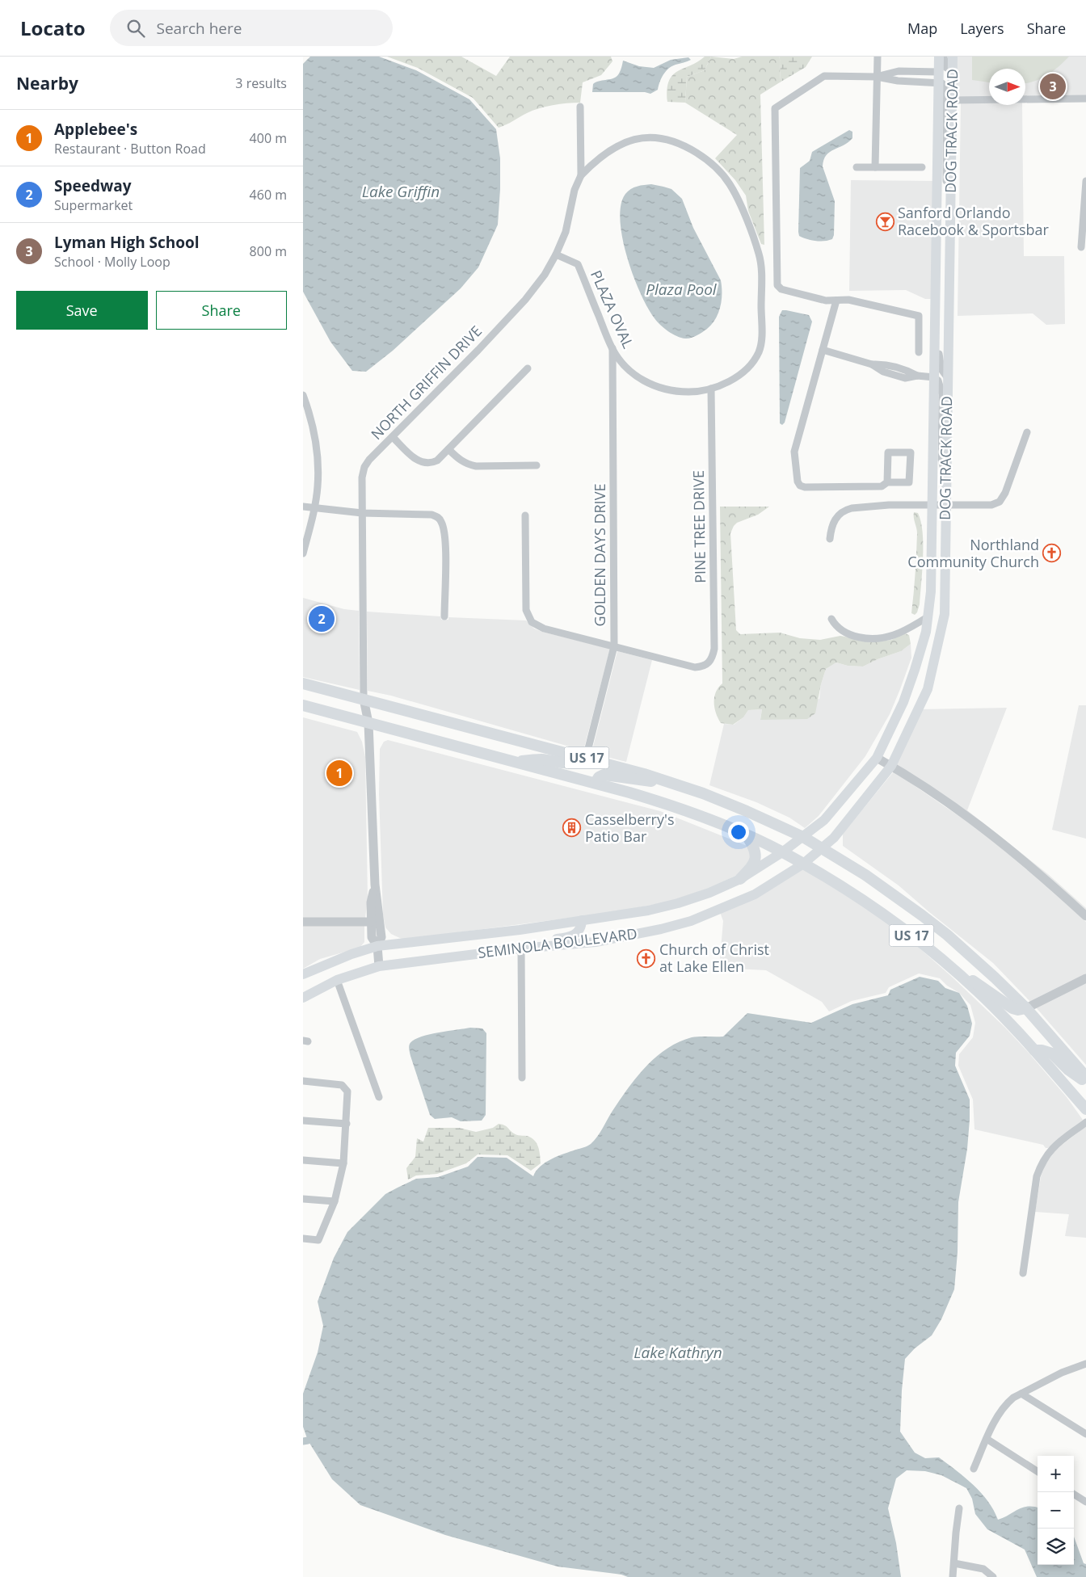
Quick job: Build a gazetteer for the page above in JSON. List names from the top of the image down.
{
  "streets": {
    "main road": ["DOG TRACK ROAD", "US 17", "SEMINOLA BOULEVARD"],
    "street": [
      "PLAZA OVAL",
      "NORTH GRIFFIN DRIVE",
      "PINE TREE DRIVE",
      "GOLDEN DAYS DRIVE"
    ]
  },
  "crossings": [
    ["DOG TRACK ROAD", "US 17"],
    ["DOG TRACK ROAD", "SEMINOLA BOULEVARD"],
    ["PLAZA OVAL", "NORTH GRIFFIN DRIVE"],
    ["PLAZA OVAL", "PINE TREE DRIVE"],
    ["PLAZA OVAL", "GOLDEN DAYS DRIVE"],
    ["NORTH GRIFFIN DRIVE", "US 17"],
    ["PINE TREE DRIVE", "GOLDEN DAYS DRIVE"],
    ["GOLDEN DAYS DRIVE", "US 17"],
    ["US 17", "SEMINOLA BOULEVARD"]
  ],
  "water": ["Lake Griffin", "Plaza Pool", "Lake Kathryn"],
  "places": {
    "bar": ["Sanford Orlando Racebook & Sportsbar"],
    "church": ["Northland Community Church", "Church of Christ at Lake Ellen"],
    "building": ["Casselberry's Patio Bar"]
  },
  "north": "right",
  "page": {
    "header": "Locato",
    "search": "Search here",
    "nav": ["Map", "Layers", "Share"],
    "heading": ["Nearby", "3 results"],
    "pins": ["3", "2", "1"],
    "list": [
      {
        "mark": "1",
        "name": "Applebee's",
        "note": "Restaurant · Button Road",
        "value": "400 m"
      },
      {
        "mark": "2",
        "name": "Speedway",
        "note": "Supermarket",
        "value": "460 m"
      },
      {
        "mark": "3",
        "name": "Lyman High School",
        "note": "School · Molly Loop",
        "value": "800 m"
      }
    ],
    "buttons": ["Save", "Share"],
    "map_buttons": ["+", "−"]
  }
}
